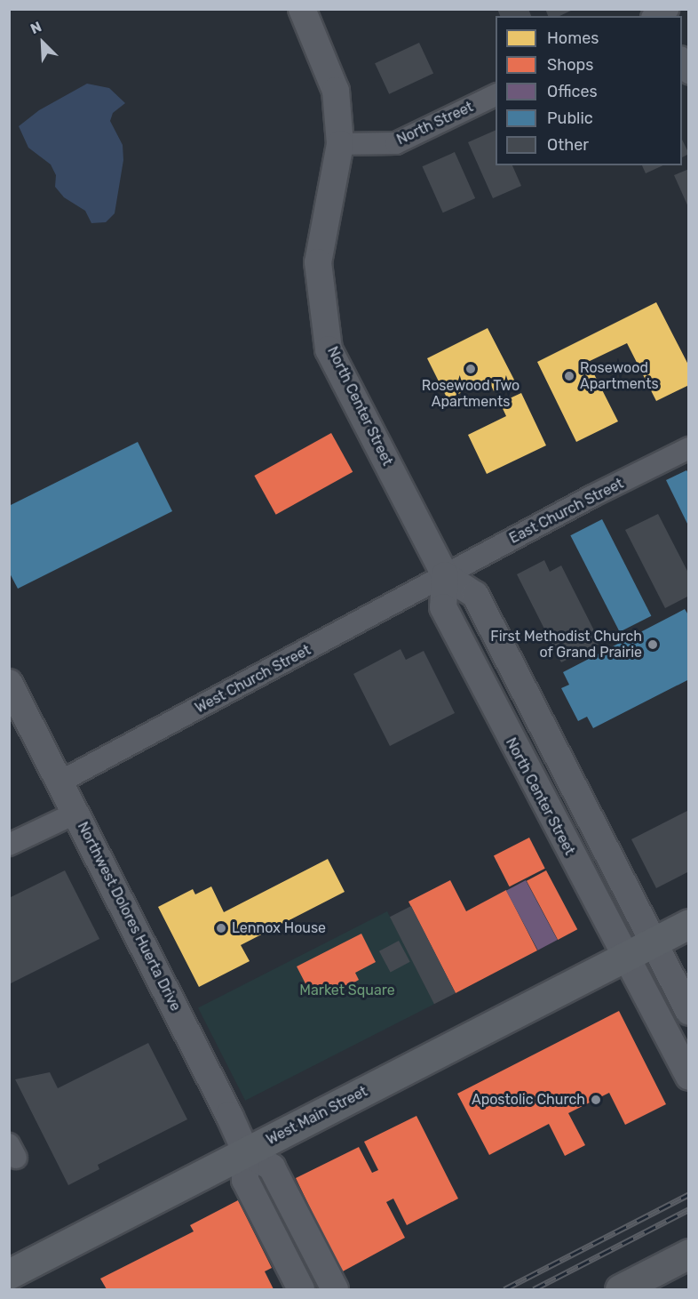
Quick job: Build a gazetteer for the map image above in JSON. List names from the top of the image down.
{
  "streets": {
    "main road": ["West Main Street"],
    "street": [
      "North Street",
      "North Center Street",
      "East Church Street",
      "West Church Street",
      "Northwest Dolores Huerta Drive"
    ]
  },
  "crossings": [
    ["North Street", "North Center Street"],
    ["North Center Street", "East Church Street"],
    ["North Center Street", "West Church Street"],
    ["North Center Street", "West Main Street"],
    ["East Church Street", "West Church Street"],
    ["West Church Street", "Northwest Dolores Huerta Drive"],
    ["Northwest Dolores Huerta Drive", "West Main Street"]
  ],
  "parks": ["Market Square"],
  "places": [
    "Rosewood Two Apartments",
    "Rosewood Apartments",
    "First Methodist Church of Grand Prairie",
    "Lennox House",
    "Apostolic Church"
  ],
  "legend": [
    "Homes",
    "Shops",
    "Offices",
    "Public",
    "Other"
  ],
  "north": "top left"
}
